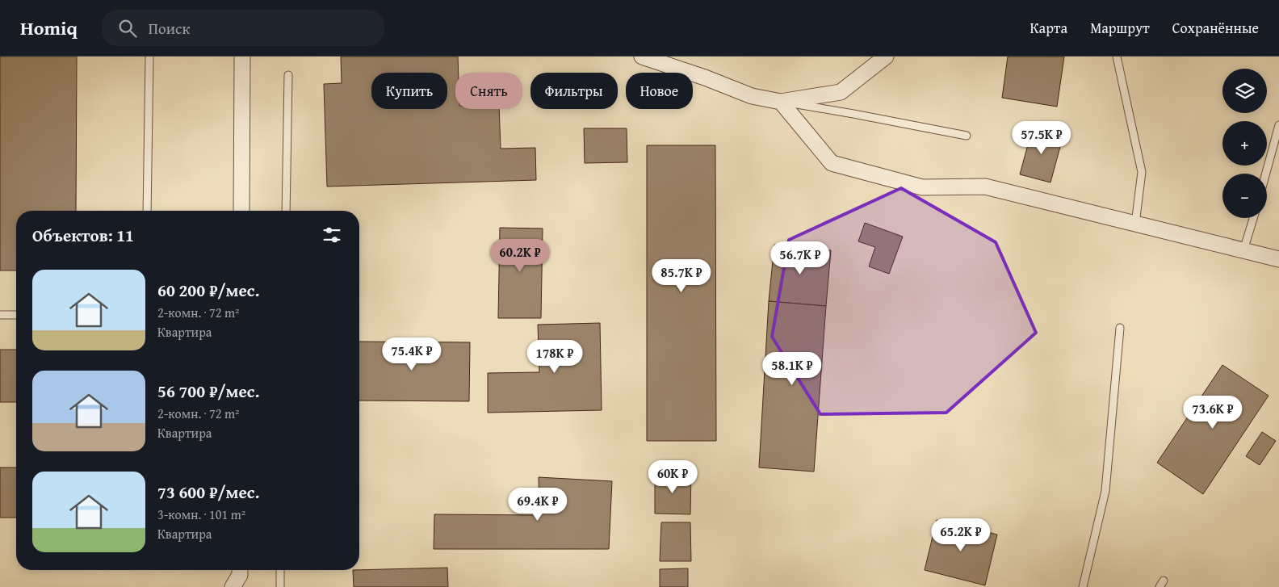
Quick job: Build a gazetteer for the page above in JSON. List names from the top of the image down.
{
  "page": {
    "header": "Homiq",
    "search": "Поиск",
    "nav": ["Карта", "Маршрут", "Сохранённые"],
    "map_buttons": ["+", "−"],
    "chip": [
      "Купить",
      "Снять",
      "Фильтры",
      "Новое"
    ],
    "price": [
      "57.5K ₽",
      "60.2K ₽",
      "56.7K ₽",
      "85.7K ₽",
      "75.4K ₽",
      "178K ₽",
      "58.1K ₽",
      "73.6K ₽",
      "60K ₽",
      "69.4K ₽",
      "65.2K ₽"
    ],
    "heading": "Объектов: 11",
    "list": [
      {
        "name": "60 200 ₽/мес.",
        "note": "2-комн. · 72 m² · Квартира"
      },
      {
        "name": "56 700 ₽/мес.",
        "note": "2-комн. · 72 m² · Квартира"
      },
      {
        "name": "73 600 ₽/мес.",
        "note": "3-комн. · 101 m² · Квартира"
      }
    ]
  }
}
